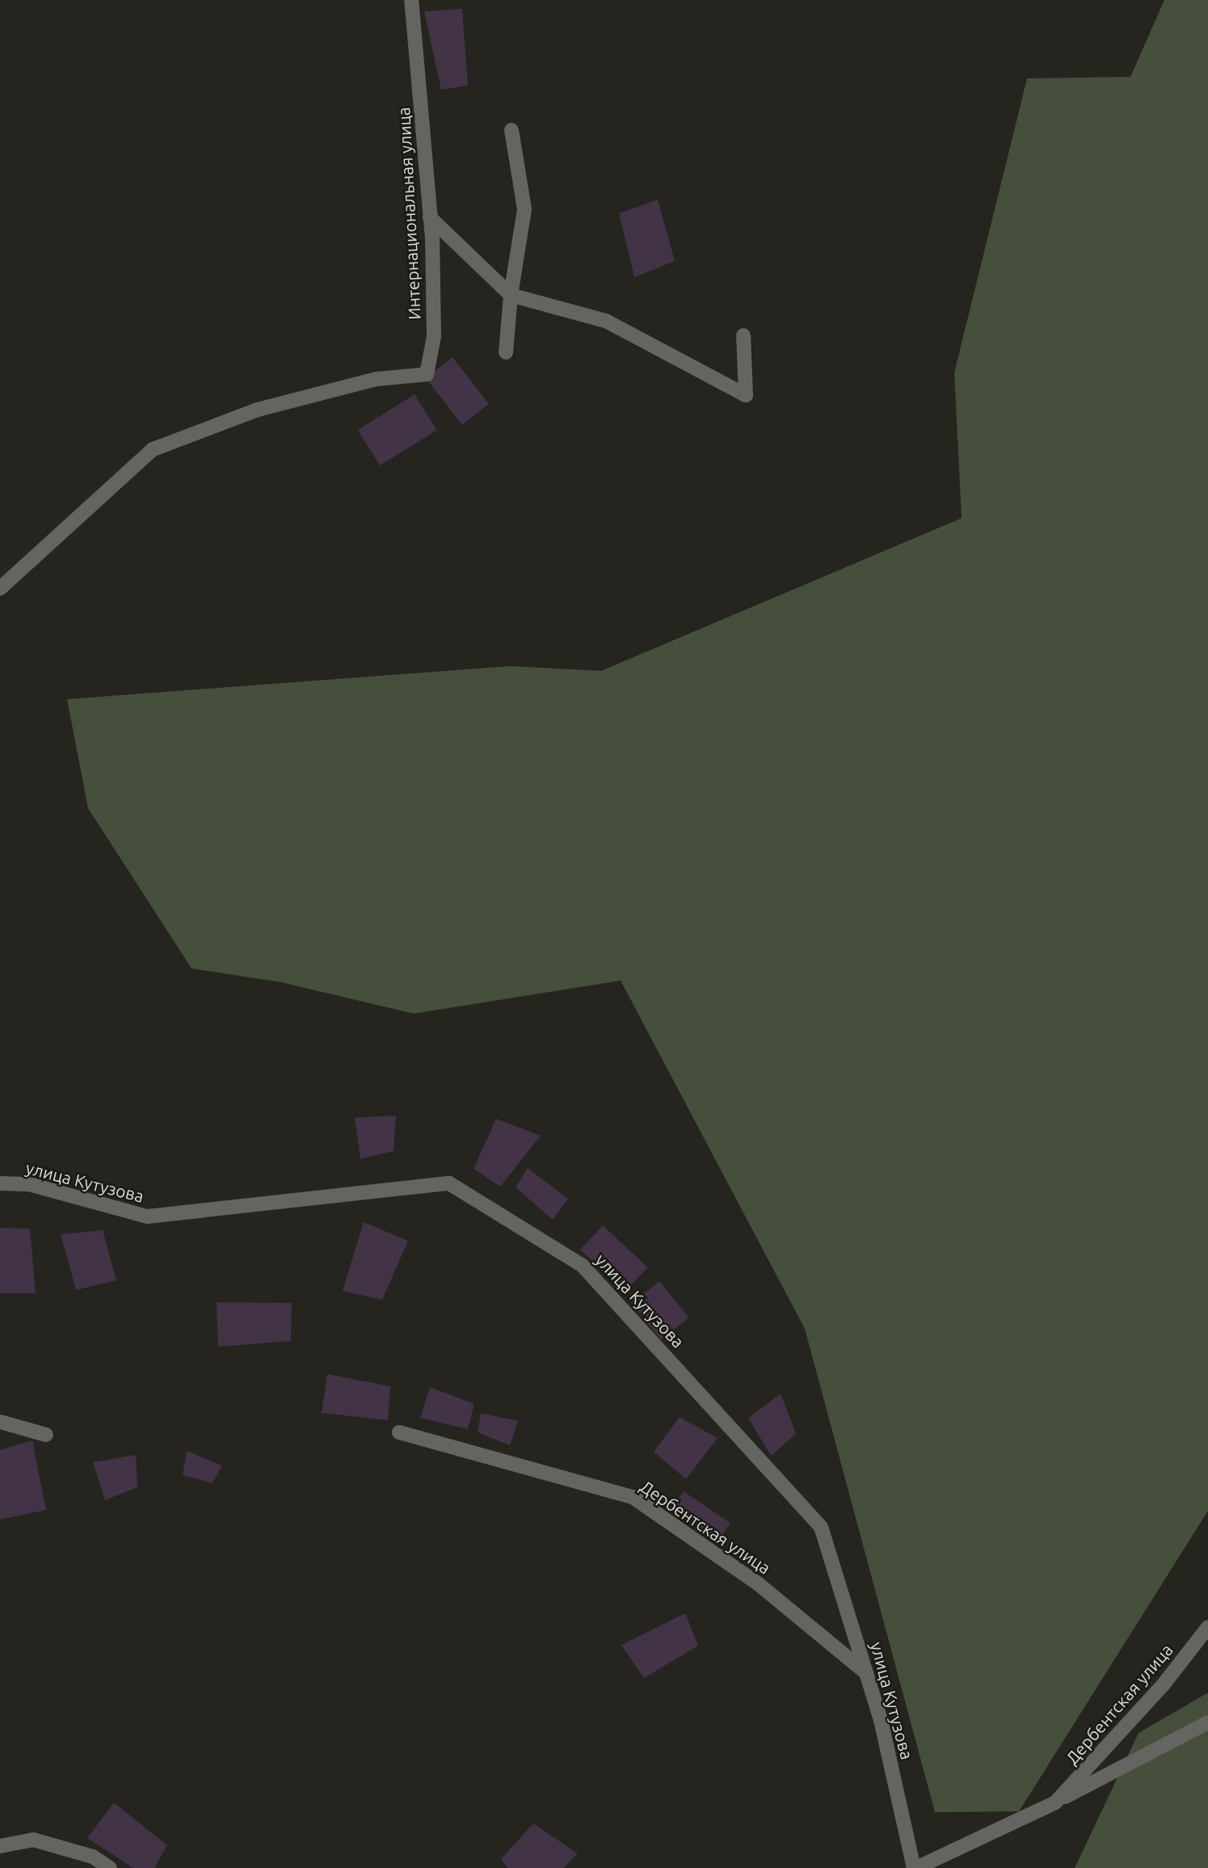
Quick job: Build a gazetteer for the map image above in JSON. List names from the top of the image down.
{
  "streets": {
    "street": ["Интернациональная улица", "улица Кутузова", "Дербентская улица"]
  },
  "crossings": [
    ["улица Кутузова", "Дербентская улица"]
  ]
}
